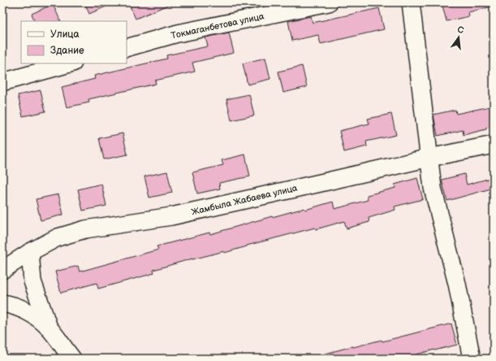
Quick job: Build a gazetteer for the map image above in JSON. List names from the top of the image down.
{
  "streets": {
    "street": ["Токмаганбетова улица", "Жамбыла Жабаева улица"]
  },
  "legend": ["Улица", "Здание"],
  "north": "top"
}
